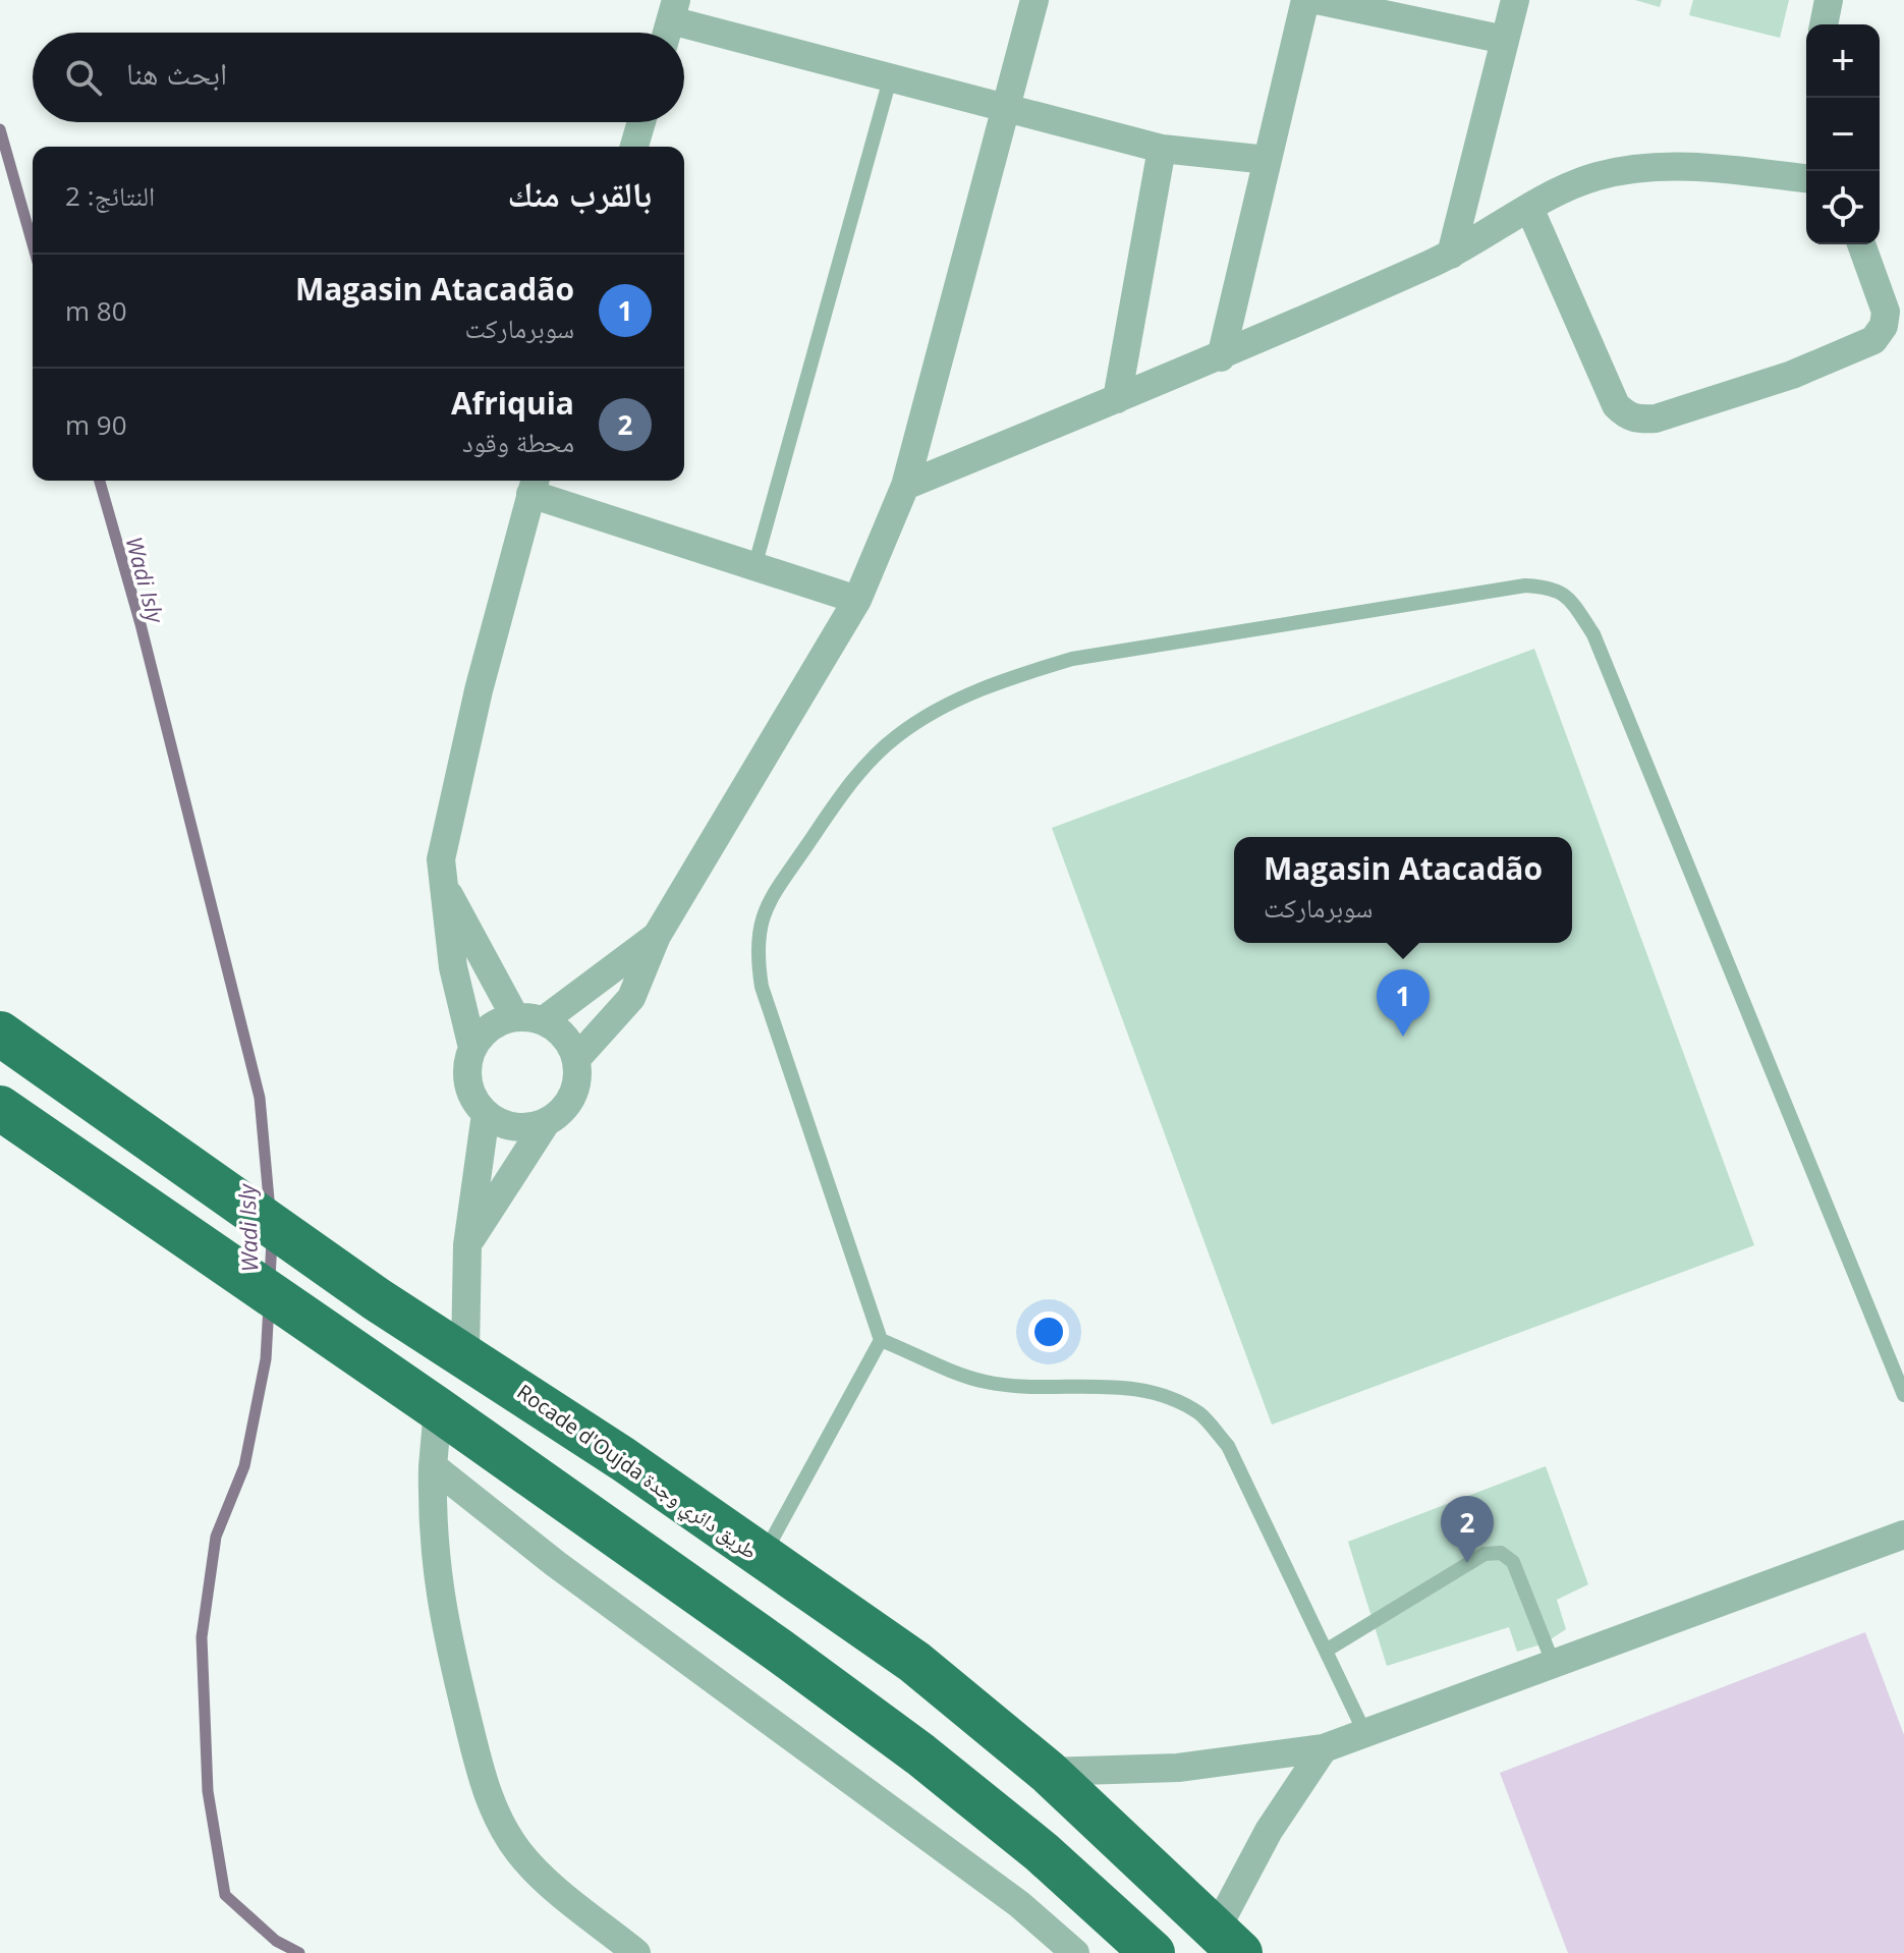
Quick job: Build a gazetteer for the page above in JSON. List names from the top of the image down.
{
  "streets": {
    "highway": ["Rocade d'Oujda طريق دائري وجدة"]
  },
  "water": ["Wadi Isly"],
  "page": {
    "map_buttons": ["+", "−"],
    "search": "ابحث هنا",
    "heading": ["بالقرب منك", "النتائج: 2"],
    "list": [
      {
        "mark": "1",
        "name": "Magasin Atacadão",
        "note": "سوبرماركت",
        "value": "80 m"
      },
      {
        "mark": "2",
        "name": "Afriquia",
        "note": "محطة وقود",
        "value": "90 m"
      }
    ],
    "popup": ["Magasin Atacadão", "سوبرماركت"],
    "pins": ["1", "2"]
  }
}
